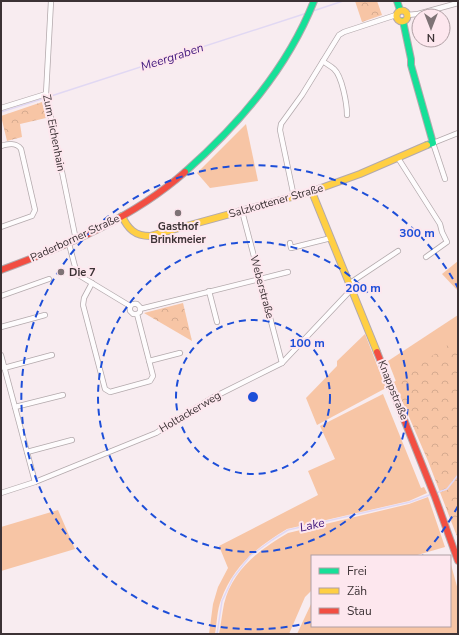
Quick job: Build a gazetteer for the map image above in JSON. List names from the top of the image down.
{
  "streets": {
    "street": [
      "Zum Eichenhain",
      "Salzkottener Straße",
      "Paderborner Straße",
      "Weberstraße",
      "Knappstraße",
      "Holtackerweg"
    ]
  },
  "crossings": [
    ["Zum Eichenhain", "Paderborner Straße"],
    ["Salzkottener Straße", "Paderborner Straße"],
    ["Salzkottener Straße", "Weberstraße"],
    ["Salzkottener Straße", "Knappstraße"],
    ["Weberstraße", "Holtackerweg"],
    ["Knappstraße", "Holtackerweg"]
  ],
  "water": ["Meergraben", "Lake"],
  "places": ["Gasthof Brinkmeier", "Die 7"],
  "legend": ["Frei", "Zäh", "Stau"],
  "north": "bottom",
  "rings": ["300 m", "200 m", "100 m"]
}
